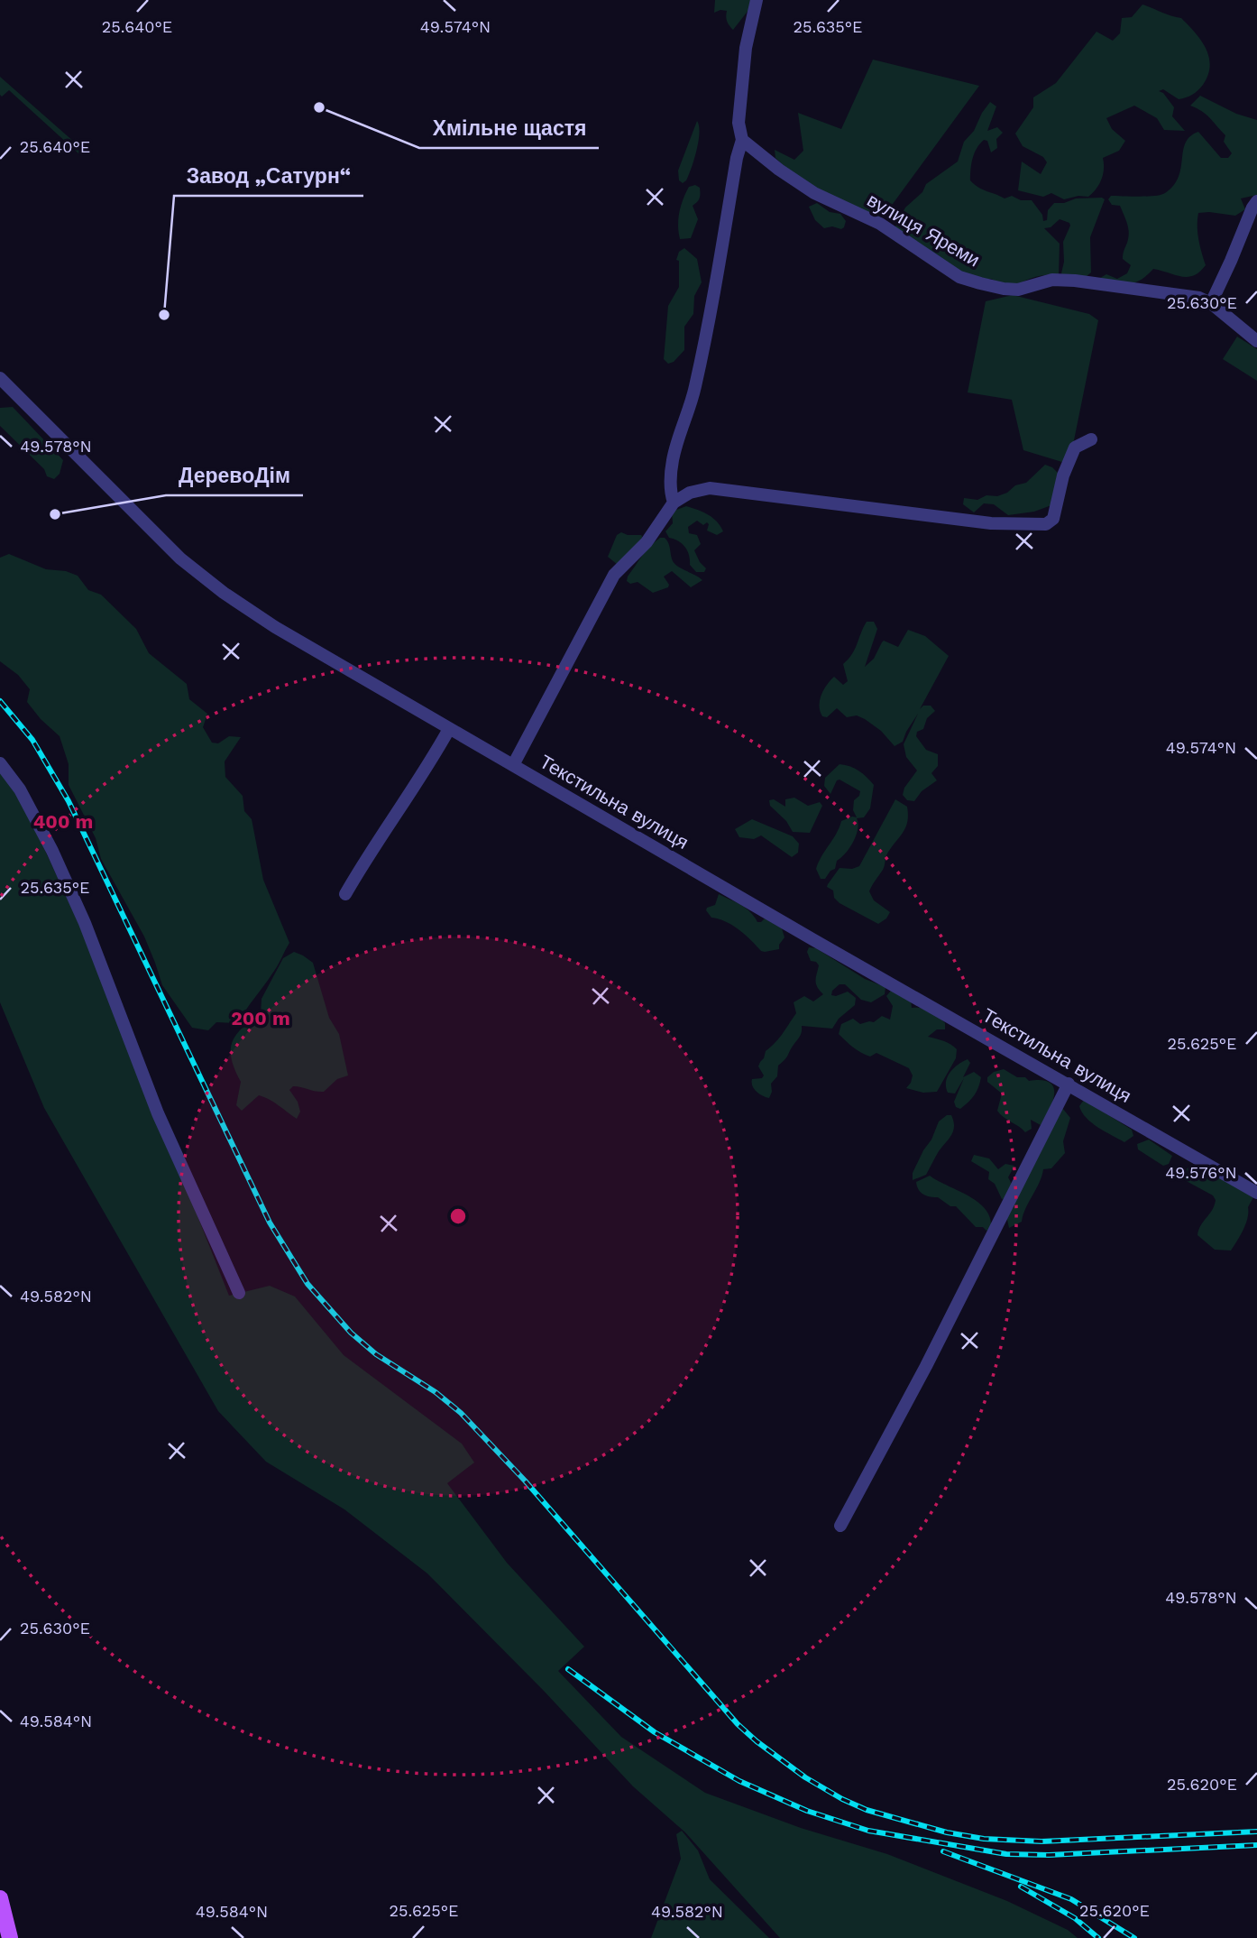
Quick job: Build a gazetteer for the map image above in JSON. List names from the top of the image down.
{
  "streets": {
    "street": ["вулиця Яреми", "Текстильна вулиця"]
  },
  "places": ["Хмільне щастя", "Завод „Сатурн“", "ДеревоДім"],
  "coordinates": [
    "49.574°N",
    "25.640°E",
    "25.635°E",
    "25.630°E",
    "49.578°N",
    "25.625°E",
    "49.576°N",
    "49.582°N",
    "49.584°N",
    "25.620°E"
  ],
  "rings": ["400 m", "200 m"]
}
